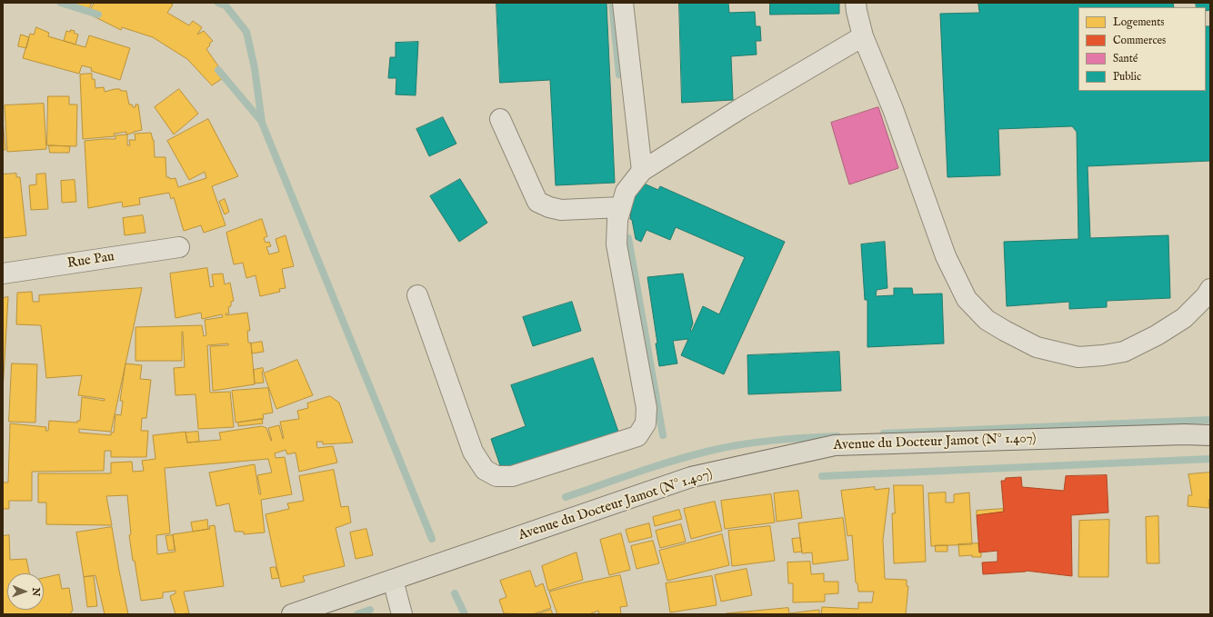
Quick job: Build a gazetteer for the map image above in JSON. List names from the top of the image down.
{
  "streets": {
    "main road": ["Avenue du Docteur Jamot (N° 1.407)"],
    "street": ["Rue Pau"]
  },
  "legend": [
    "Logements",
    "Commerces",
    "Santé",
    "Public"
  ],
  "north": "right"
}
